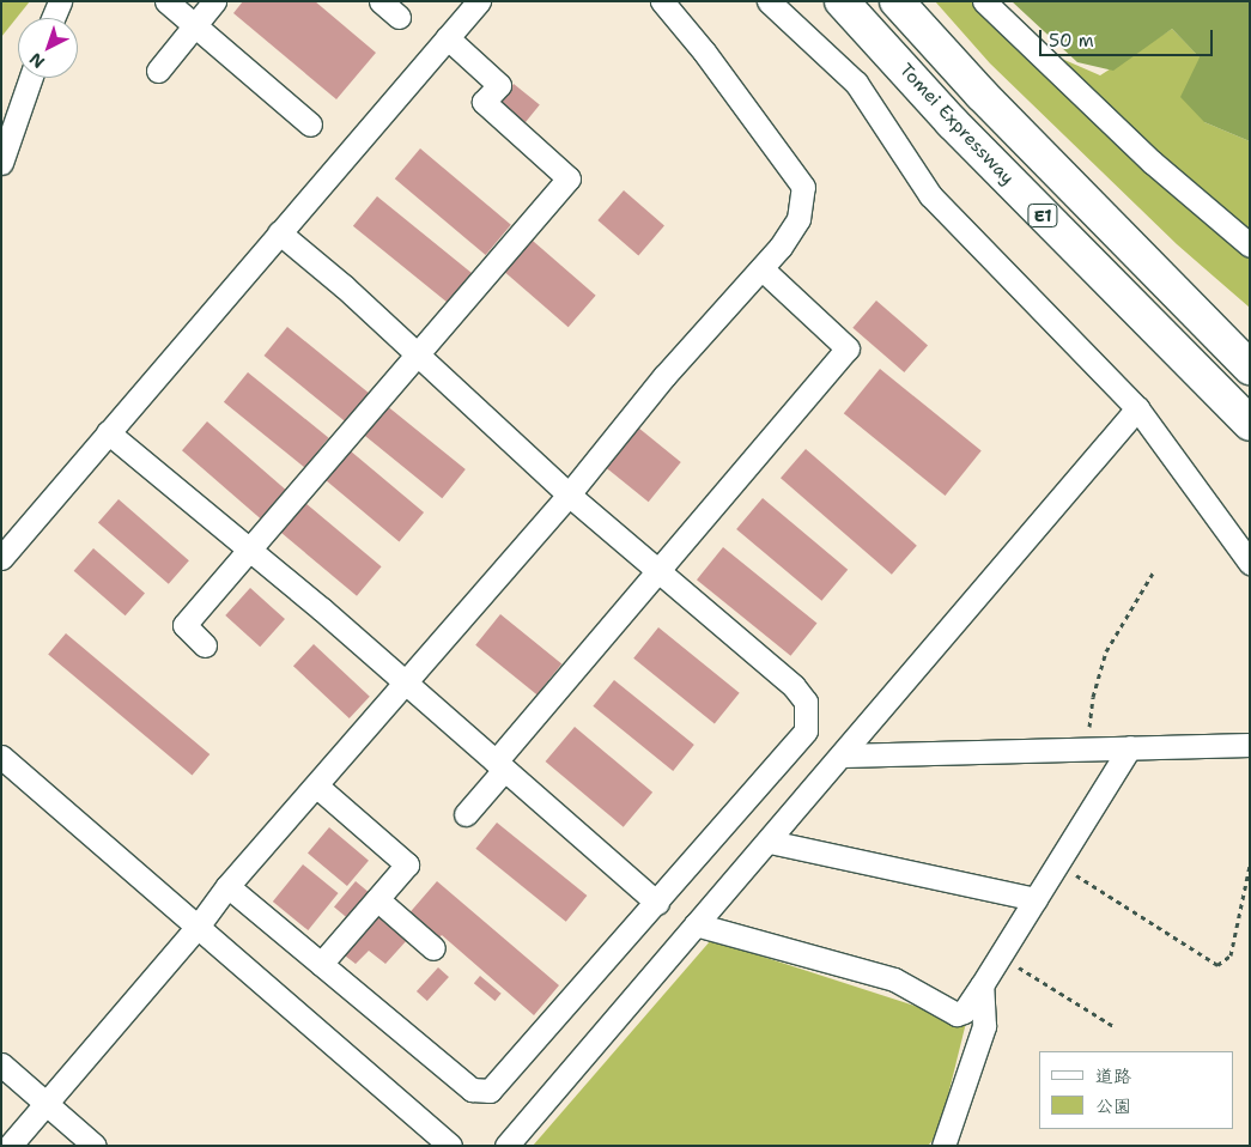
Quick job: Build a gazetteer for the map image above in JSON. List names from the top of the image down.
{
  "streets": {
    "highway": ["Tomei Expressway", "E1"]
  },
  "legend": ["道路", "公園"],
  "scale_bar": "50 m",
  "north": "bottom left"
}
